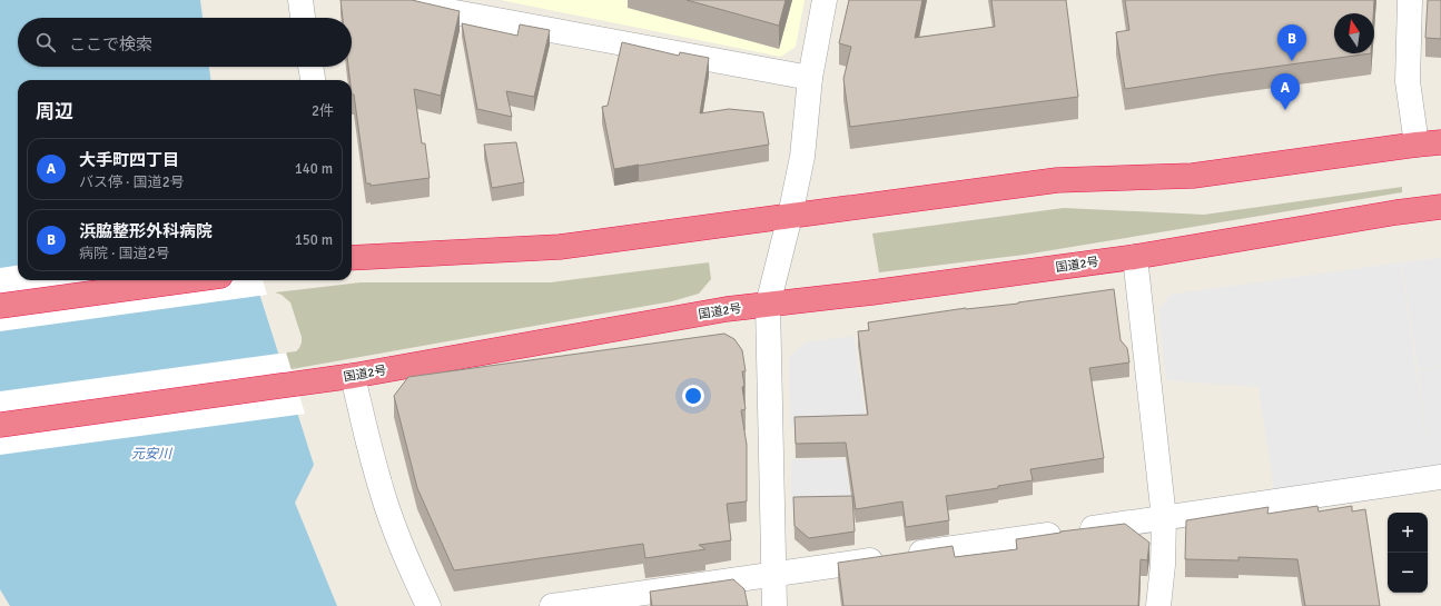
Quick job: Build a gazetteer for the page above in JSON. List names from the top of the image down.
{
  "streets": {
    "highway": ["国道2号"]
  },
  "water": ["元安川"],
  "north": "top",
  "page": {
    "search": "ここで検索",
    "pins": ["B", "A"],
    "heading": ["周辺", "2件"],
    "list": [
      {
        "mark": "A",
        "name": "大手町四丁目",
        "note": "バス停 · 国道2号",
        "value": "140 m"
      },
      {
        "mark": "B",
        "name": "浜脇整形外科病院",
        "note": "病院 · 国道2号",
        "value": "150 m"
      }
    ],
    "map_buttons": ["+", "−"]
  }
}
